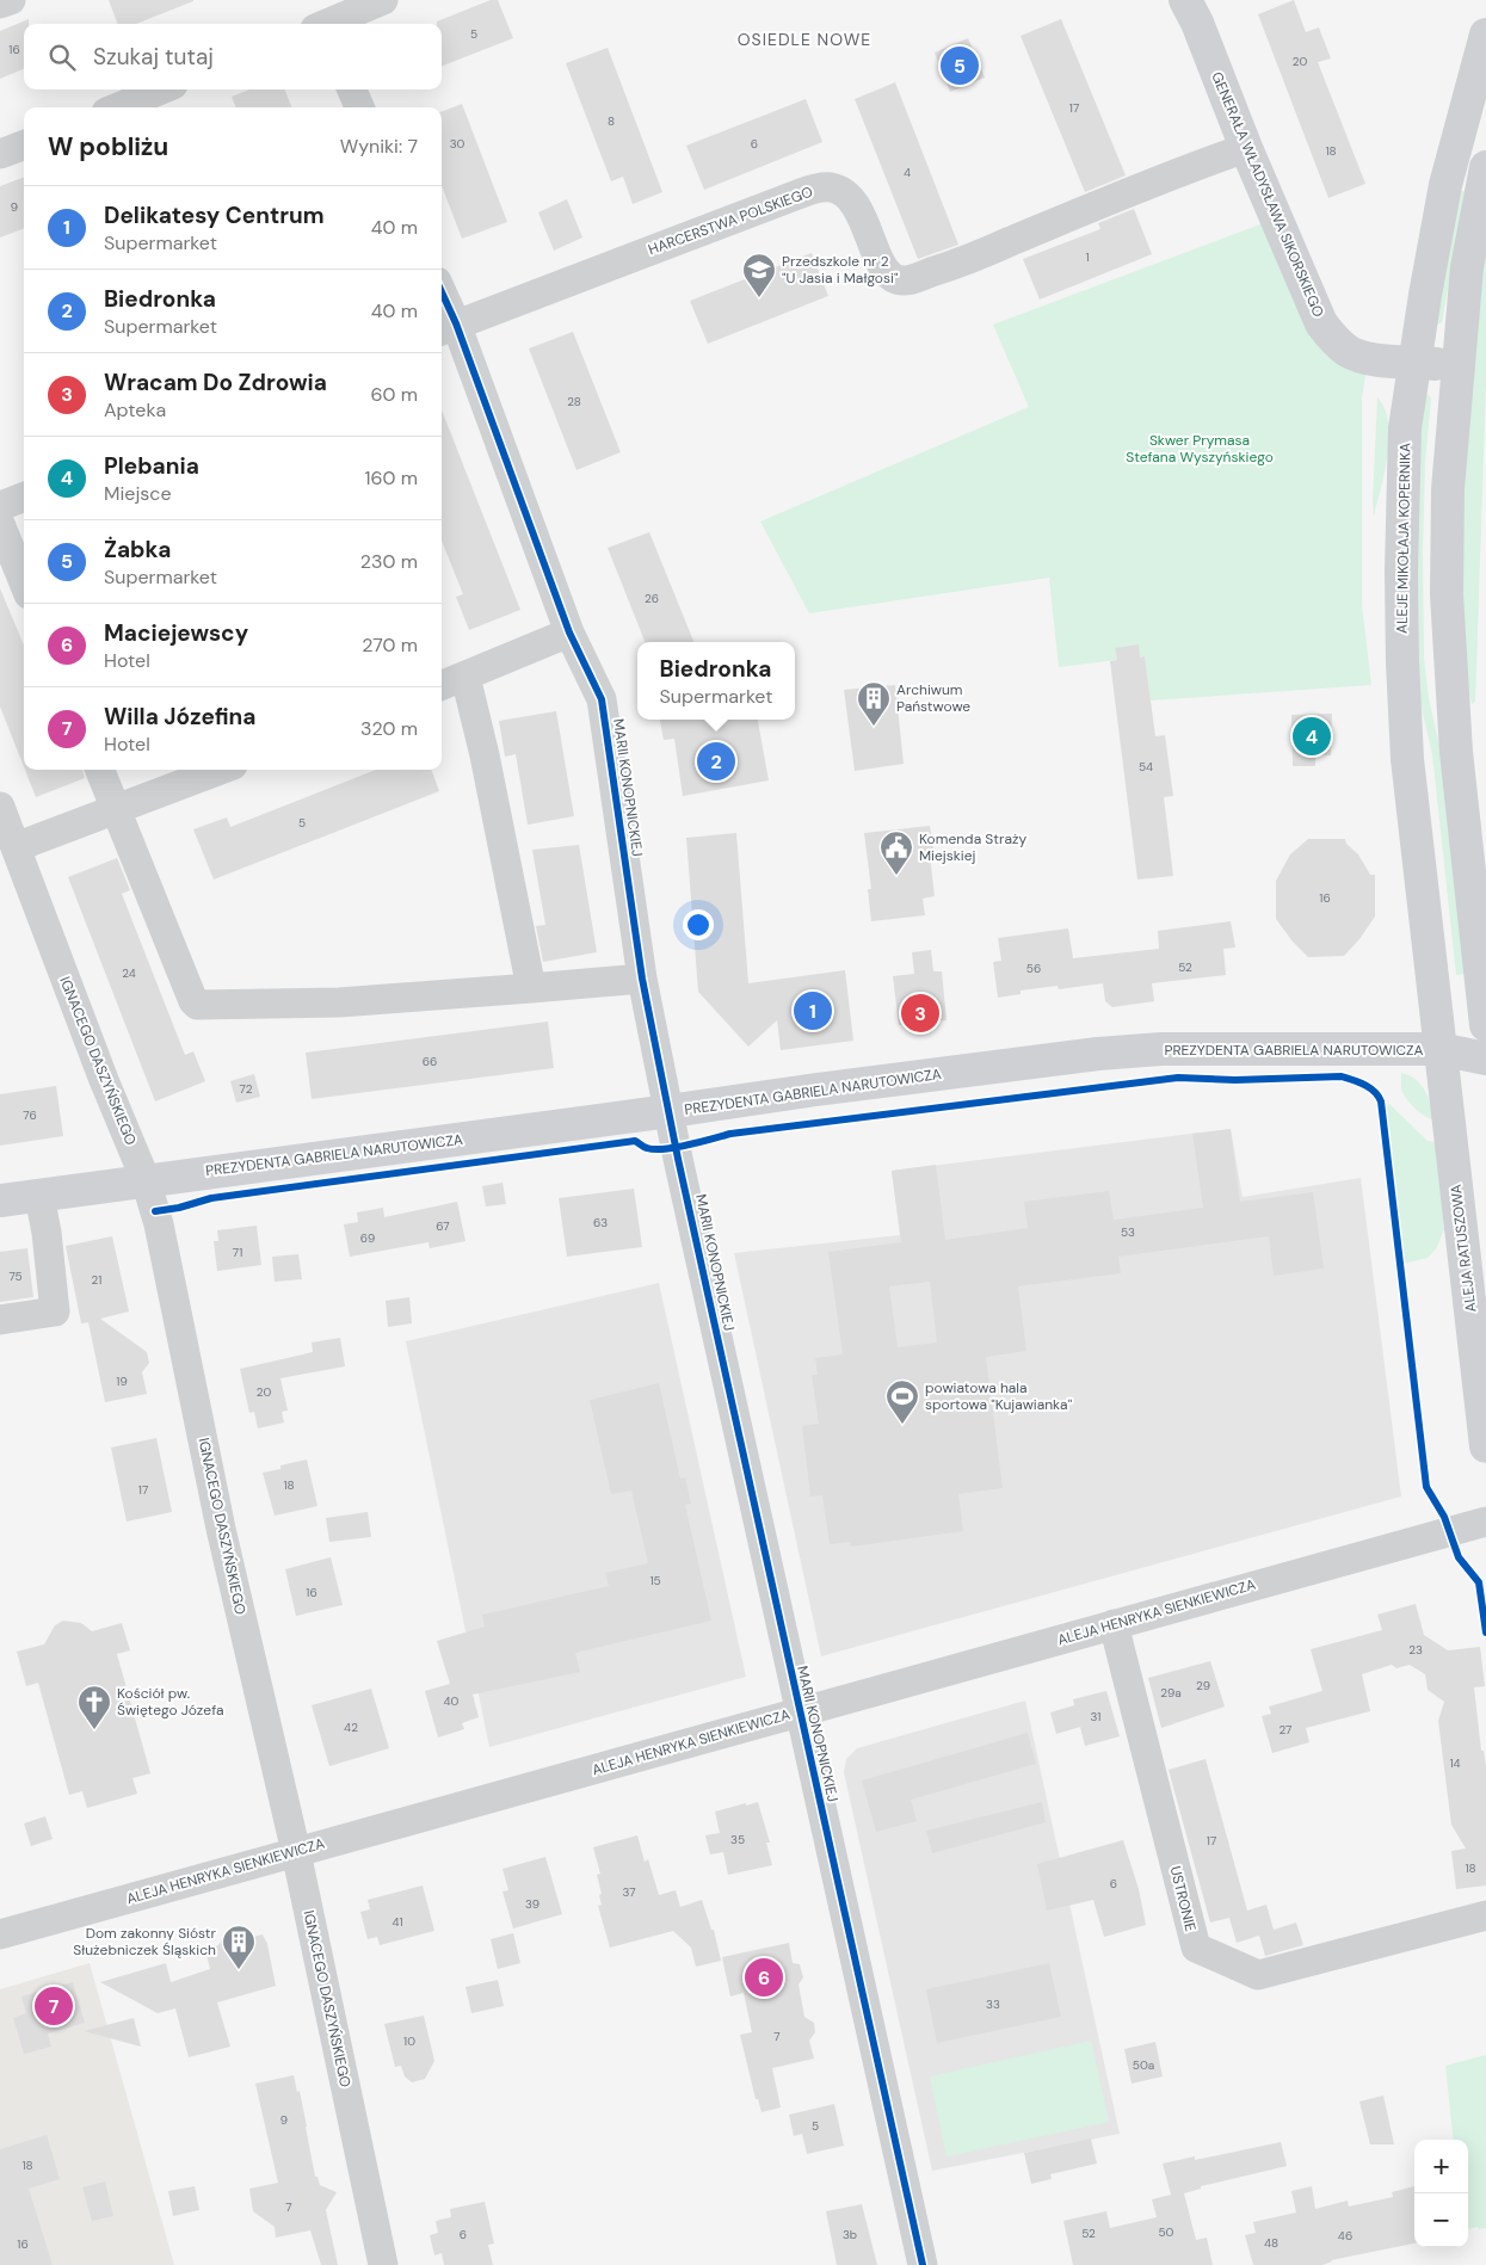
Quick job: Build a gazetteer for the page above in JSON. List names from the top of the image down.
{
  "streets": {
    "street": [
      "GENERAŁA WŁADYSŁAWA SIKORSKIEGO",
      "HARCERSTWA POLSKIEGO",
      "ALEJE MIKOŁAJA KOPERNIKA",
      "MARII KONOPNICKIEJ",
      "PREZYDENTA GABRIELA NARUTOWICZA",
      "IGNACEGO DASZYŃSKIEGO",
      "ALEJA RATUSZOWA",
      "ALEJA HENRYKA SIENKIEWICZA",
      "USTRONIE"
    ]
  },
  "crossings": [
    ["GENERAŁA WŁADYSŁAWA SIKORSKIEGO", "HARCERSTWA POLSKIEGO"],
    ["GENERAŁA WŁADYSŁAWA SIKORSKIEGO", "ALEJE MIKOŁAJA KOPERNIKA"],
    ["HARCERSTWA POLSKIEGO", "MARII KONOPNICKIEJ"],
    ["ALEJE MIKOŁAJA KOPERNIKA", "PREZYDENTA GABRIELA NARUTOWICZA"],
    ["ALEJE MIKOŁAJA KOPERNIKA", "ALEJA RATUSZOWA"],
    ["MARII KONOPNICKIEJ", "PREZYDENTA GABRIELA NARUTOWICZA"],
    ["MARII KONOPNICKIEJ", "ALEJA HENRYKA SIENKIEWICZA"],
    ["PREZYDENTA GABRIELA NARUTOWICZA", "IGNACEGO DASZYŃSKIEGO"],
    ["PREZYDENTA GABRIELA NARUTOWICZA", "ALEJA RATUSZOWA"],
    ["IGNACEGO DASZYŃSKIEGO", "ALEJA HENRYKA SIENKIEWICZA"],
    ["ALEJA HENRYKA SIENKIEWICZA", "USTRONIE"]
  ],
  "districts": ["OSIEDLE NOWE"],
  "parks": ["Skwer Prymasa Stefana Wyszyńskiego"],
  "places": {
    "school or university": ["Przedszkole nr 2 \"U Jasia i Małgosi\""],
    "building": ["Archiwum Państwowe", "Dom zakonny Sióstr Służebniczek Śląskich"],
    "public building": ["Komenda Straży Miejskiej"],
    "sports": ["powiatowa hala sportowa \"Kujawianka\""],
    "church": ["Kościół pw. Świętego Józefa"]
  },
  "house_numbers": [
    "5",
    "16",
    "20",
    "17",
    "8",
    "30",
    "6",
    "18",
    "4",
    "9",
    "1",
    "28",
    "26",
    "54",
    "5",
    "16",
    "52",
    "56",
    "24",
    "66",
    "72",
    "76",
    "63",
    "67",
    "53",
    "69",
    "71",
    "75",
    "21",
    "19",
    "20",
    "18",
    "17",
    "15",
    "16",
    "23",
    "29",
    "29a",
    "40",
    "31",
    "42",
    "27",
    "14",
    "35",
    "17",
    "18",
    "6",
    "37",
    "39",
    "41",
    "33",
    "7",
    "10",
    "50a",
    "9",
    "5",
    "18",
    "7",
    "50",
    "52",
    "6",
    "3b",
    "46",
    "48",
    "16"
  ],
  "page": {
    "search": "Szukaj tutaj",
    "pins": [
      "5",
      "4",
      "2",
      "1",
      "3",
      "6",
      "7"
    ],
    "heading": ["W pobliżu", "Wyniki: 7"],
    "list": [
      {
        "mark": "1",
        "name": "Delikatesy Centrum",
        "note": "Supermarket",
        "value": "40 m"
      },
      {
        "mark": "2",
        "name": "Biedronka",
        "note": "Supermarket",
        "value": "40 m"
      },
      {
        "mark": "3",
        "name": "Wracam Do Zdrowia",
        "note": "Apteka",
        "value": "60 m"
      },
      {
        "mark": "4",
        "name": "Plebania",
        "note": "Miejsce",
        "value": "160 m"
      },
      {
        "mark": "5",
        "name": "Żabka",
        "note": "Supermarket",
        "value": "230 m"
      },
      {
        "mark": "6",
        "name": "Maciejewscy",
        "note": "Hotel",
        "value": "270 m"
      },
      {
        "mark": "7",
        "name": "Willa Józefina",
        "note": "Hotel",
        "value": "320 m"
      }
    ],
    "popup": ["Biedronka", "Supermarket"],
    "map_buttons": ["+", "−"]
  }
}
